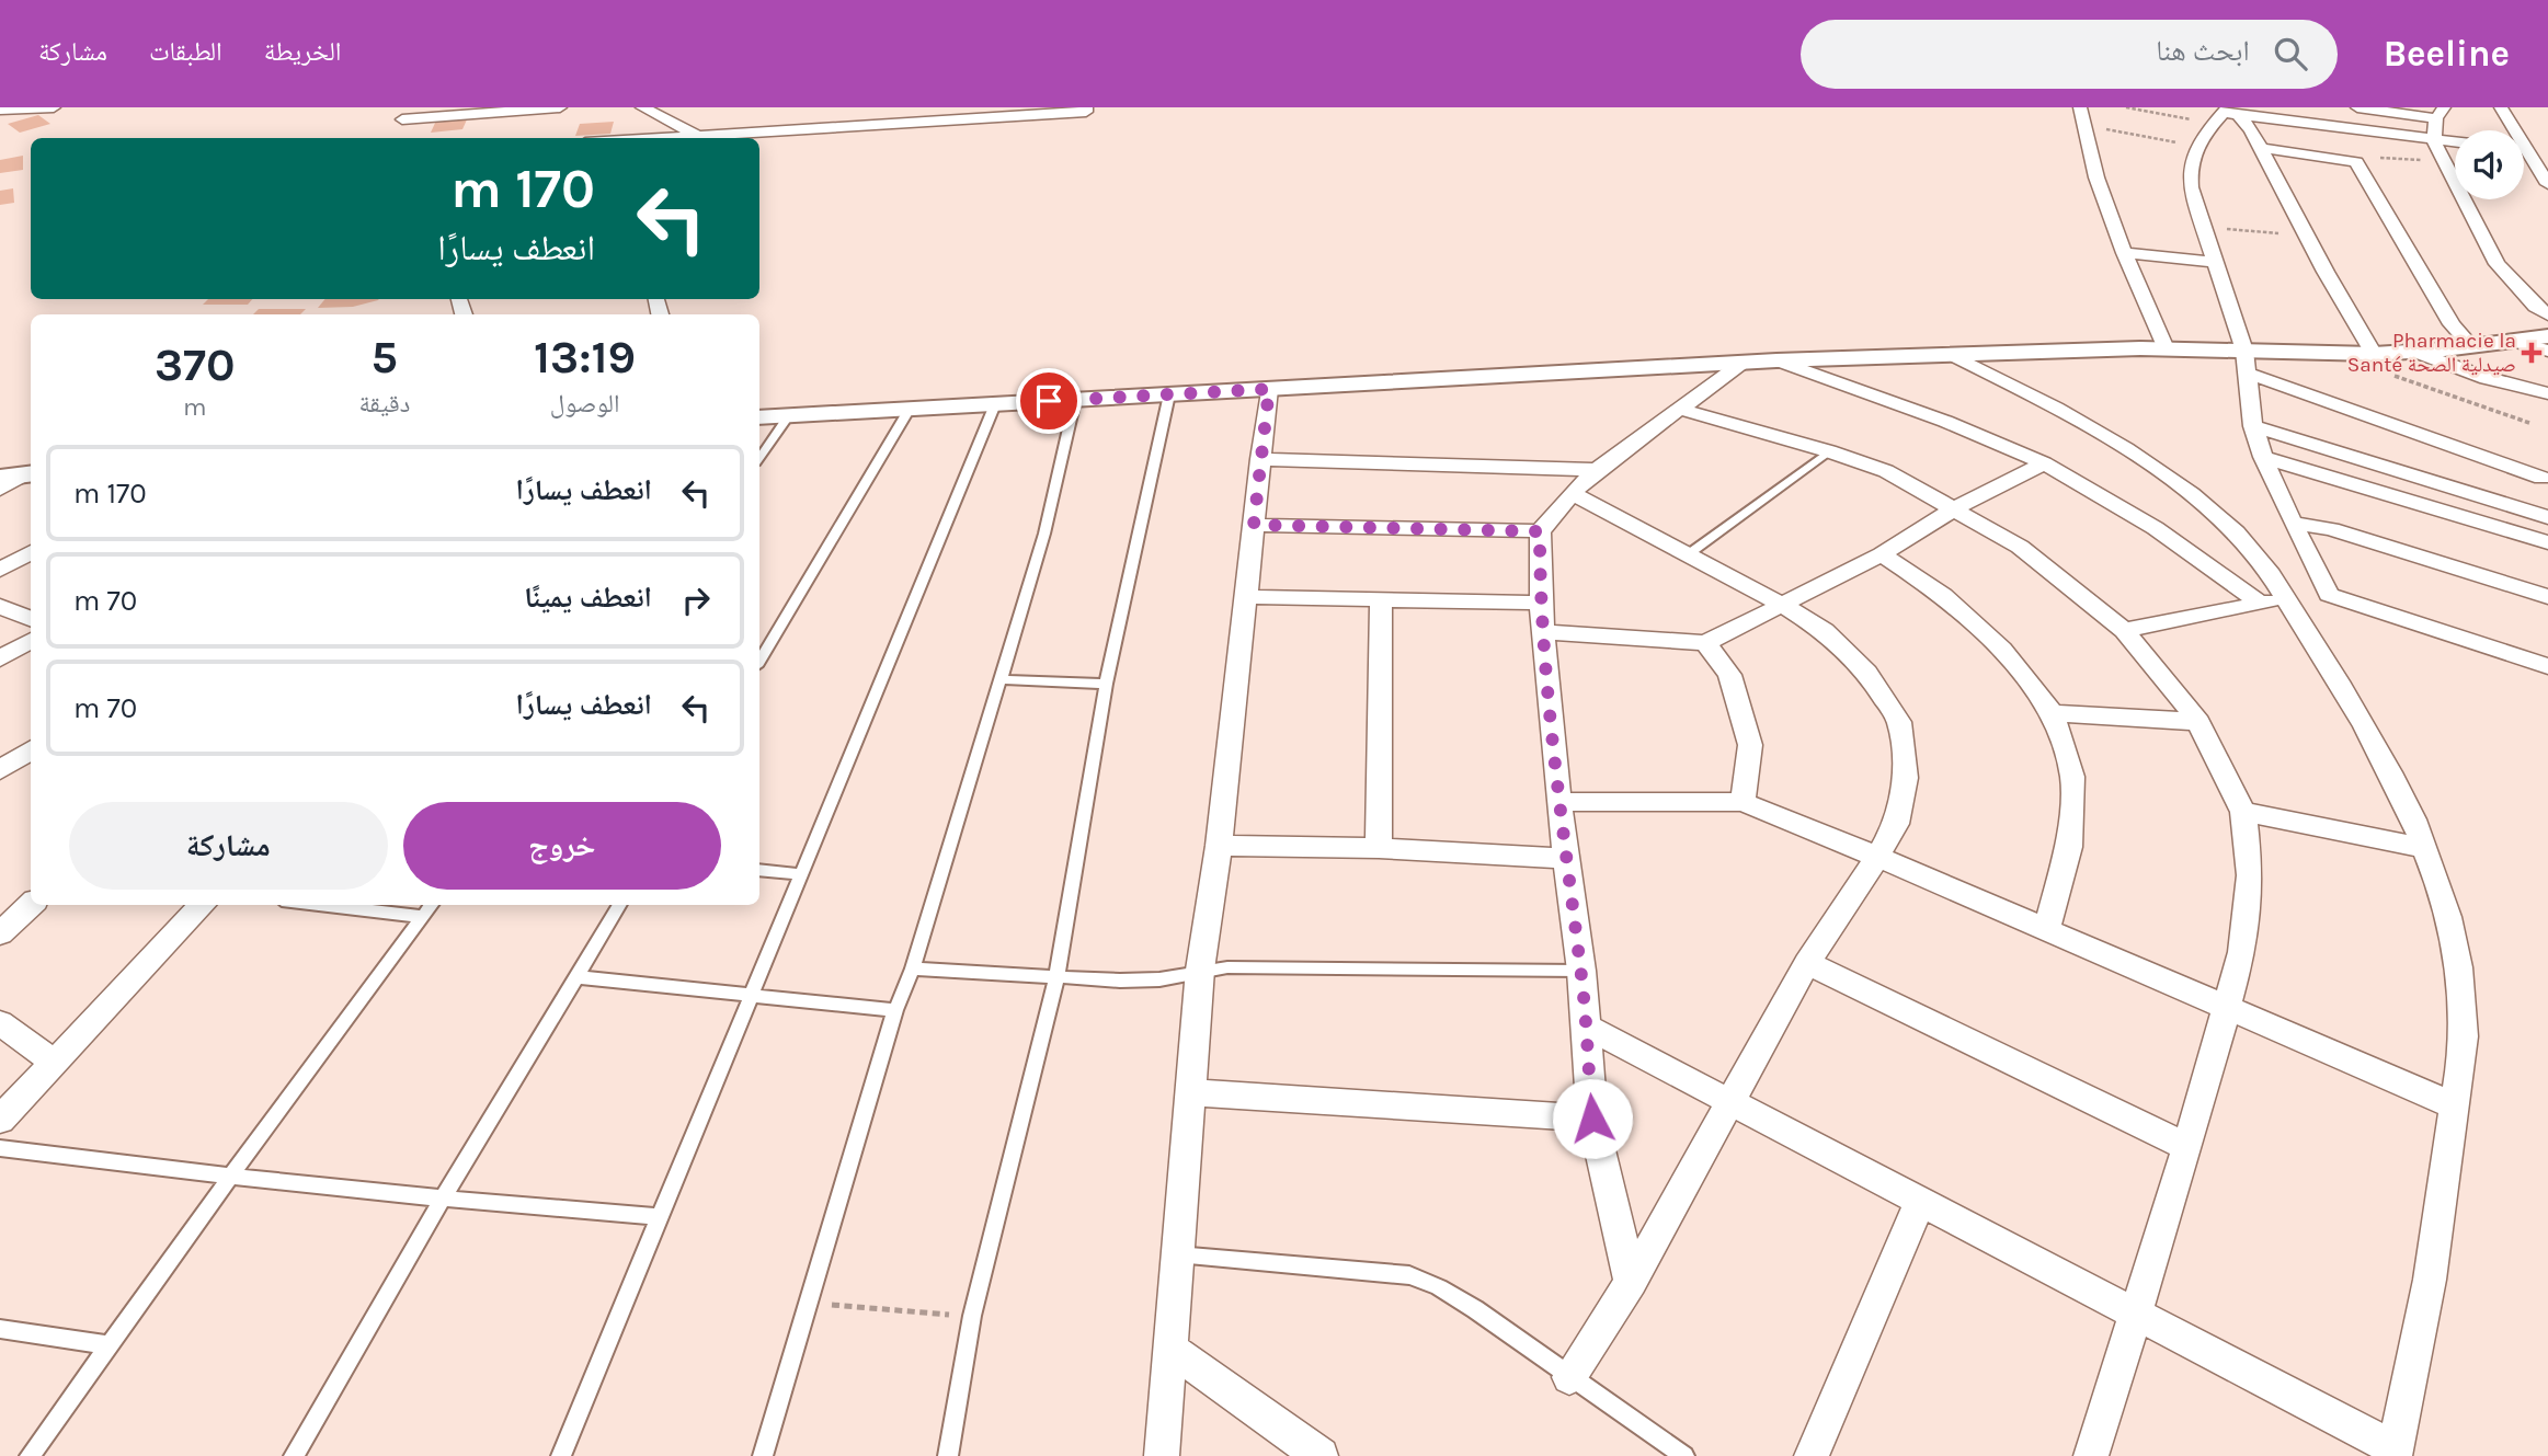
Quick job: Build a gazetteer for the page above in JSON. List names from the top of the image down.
{
  "places": {
    "health": ["Pharmacie la Santé صيدلية الصحة"]
  },
  "page": {
    "header": "Beeline",
    "search": "ابحث هنا",
    "nav": ["الخريطة", "الطبقات", "مشاركة"],
    "turn": ["170 m", "انعطف يسارًا"],
    "eta": [
      "13:19",
      "الوصول",
      "5",
      "دقيقة",
      "370",
      "m"
    ],
    "list": [
      {
        "name": "انعطف يسارًا",
        "value": "170 m"
      },
      {
        "name": "انعطف يمينًا",
        "value": "70 m"
      },
      {
        "name": "انعطف يسارًا",
        "value": "70 m"
      }
    ],
    "buttons": ["خروج", "مشاركة"]
  }
}
